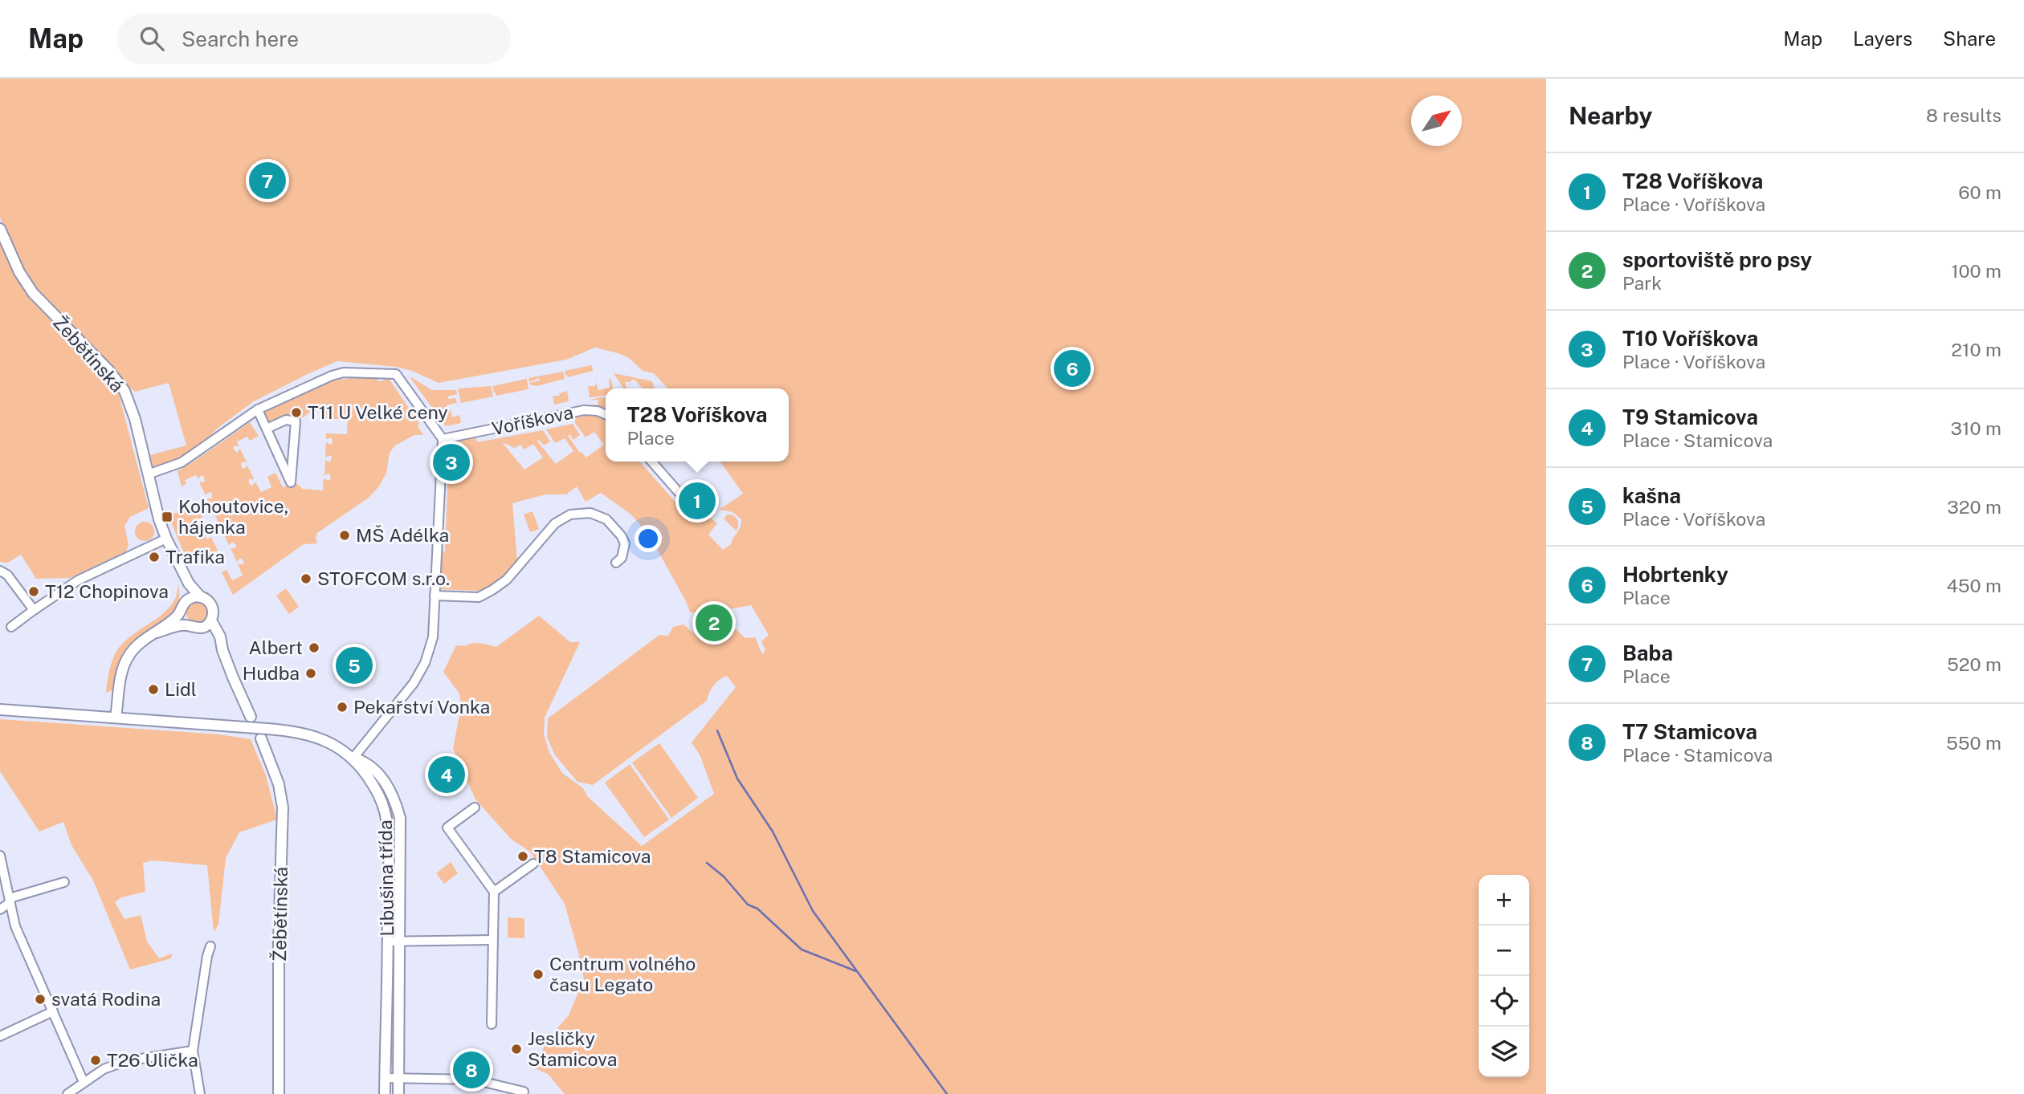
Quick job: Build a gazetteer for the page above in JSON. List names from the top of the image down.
{
  "streets": {
    "street": ["Žebětínská", "Voříškova", "Libušina třída"]
  },
  "places": {
    "other": [
      "T11 U Velké ceny",
      "MŠ Adélka",
      "Trafika",
      "STOFCOM s.r.o.",
      "T12 Chopinova",
      "Albert",
      "Hudba",
      "Lidl",
      "Pekařství Vonka",
      "T8 Stamicova",
      "Centrum volného času Legato",
      "svatá Rodina",
      "Jesličky Stamicova",
      "T26 Ulička"
    ],
    "transit": ["Kohoutovice, hájenka"]
  },
  "north": "top right",
  "page": {
    "header": "Map",
    "search": "Search here",
    "nav": ["Map", "Layers", "Share"],
    "heading": ["Nearby", "8 results"],
    "list": [
      {
        "mark": "1",
        "name": "T28 Voříškova",
        "note": "Place · Voříškova",
        "value": "60 m"
      },
      {
        "mark": "2",
        "name": "sportoviště pro psy",
        "note": "Park",
        "value": "100 m"
      },
      {
        "mark": "3",
        "name": "T10 Voříškova",
        "note": "Place · Voříškova",
        "value": "210 m"
      },
      {
        "mark": "4",
        "name": "T9 Stamicova",
        "note": "Place · Stamicova",
        "value": "310 m"
      },
      {
        "mark": "5",
        "name": "kašna",
        "note": "Place · Voříškova",
        "value": "320 m"
      },
      {
        "mark": "6",
        "name": "Hobrtenky",
        "note": "Place",
        "value": "450 m"
      },
      {
        "mark": "7",
        "name": "Baba",
        "note": "Place",
        "value": "520 m"
      },
      {
        "mark": "8",
        "name": "T7 Stamicova",
        "note": "Place · Stamicova",
        "value": "550 m"
      }
    ],
    "pins": [
      "7",
      "6",
      "3",
      "1",
      "2",
      "5",
      "4",
      "8"
    ],
    "popup": ["T28 Voříškova", "Place"],
    "map_buttons": ["+", "−"]
  }
}
